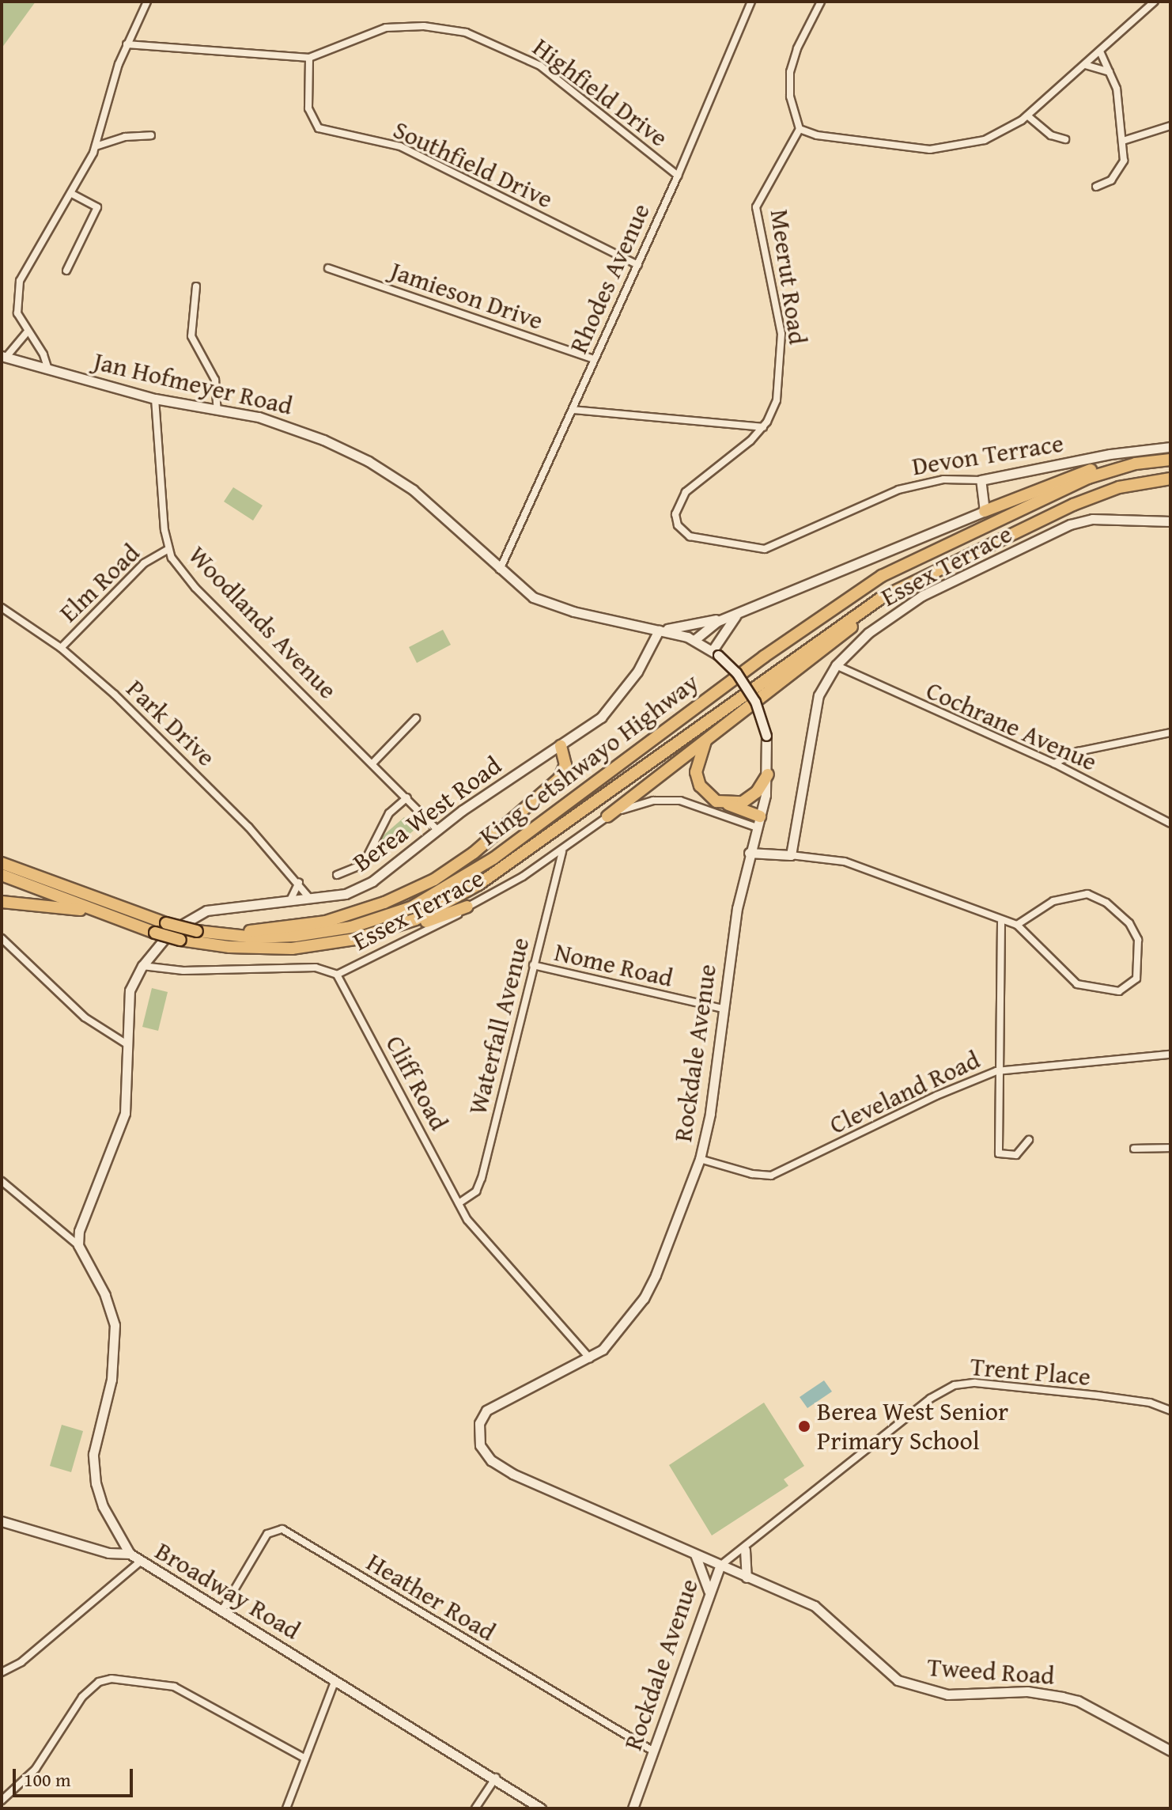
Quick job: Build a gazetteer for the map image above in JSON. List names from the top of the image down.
{
  "streets": {
    "highway": ["King Cetshwayo Highway"],
    "street": [
      "Highfield Drive",
      "Southfield Drive",
      "Meerut Road",
      "Rhodes Avenue",
      "Jamieson Drive",
      "Jan Hofmeyer Road",
      "Devon Terrace",
      "Essex Terrace",
      "Elm Road",
      "Woodlands Avenue",
      "Park Drive",
      "Cochrane Avenue",
      "Berea West Road",
      "Nome Road",
      "Waterfall Avenue",
      "Rockdale Avenue",
      "Cliff Road",
      "Cleveland Road",
      "Trent Place",
      "Broadway Road",
      "Heather Road",
      "Tweed Road"
    ]
  },
  "crossings": [
    ["Highfield Drive", "Southfield Drive"],
    ["Highfield Drive", "Rhodes Avenue"],
    ["Southfield Drive", "Rhodes Avenue"],
    ["Meerut Road", "Devon Terrace"],
    ["Rhodes Avenue", "Jamieson Drive"],
    ["Rhodes Avenue", "Jan Hofmeyer Road"],
    ["Jan Hofmeyer Road", "Woodlands Avenue"],
    ["Jan Hofmeyer Road", "Berea West Road"],
    ["Jan Hofmeyer Road", "Rockdale Avenue"],
    ["Essex Terrace", "Cochrane Avenue"],
    ["Essex Terrace", "Waterfall Avenue"],
    ["Essex Terrace", "Rockdale Avenue"],
    ["Essex Terrace", "Cliff Road"],
    ["Elm Road", "Woodlands Avenue"],
    ["Elm Road", "Park Drive"],
    ["Woodlands Avenue", "Berea West Road"],
    ["Park Drive", "Berea West Road"],
    ["Berea West Road", "Rockdale Avenue"],
    ["Nome Road", "Waterfall Avenue"],
    ["Nome Road", "Rockdale Avenue"],
    ["Waterfall Avenue", "Cliff Road"],
    ["Rockdale Avenue", "Cliff Road"],
    ["Rockdale Avenue", "Cleveland Road"],
    ["Rockdale Avenue", "Trent Place"],
    ["Rockdale Avenue", "Heather Road"],
    ["Rockdale Avenue", "Tweed Road"],
    ["Trent Place", "Tweed Road"],
    ["Broadway Road", "Heather Road"]
  ],
  "places": ["Berea West Senior Primary School"],
  "scale_bar": "100 m"
}
